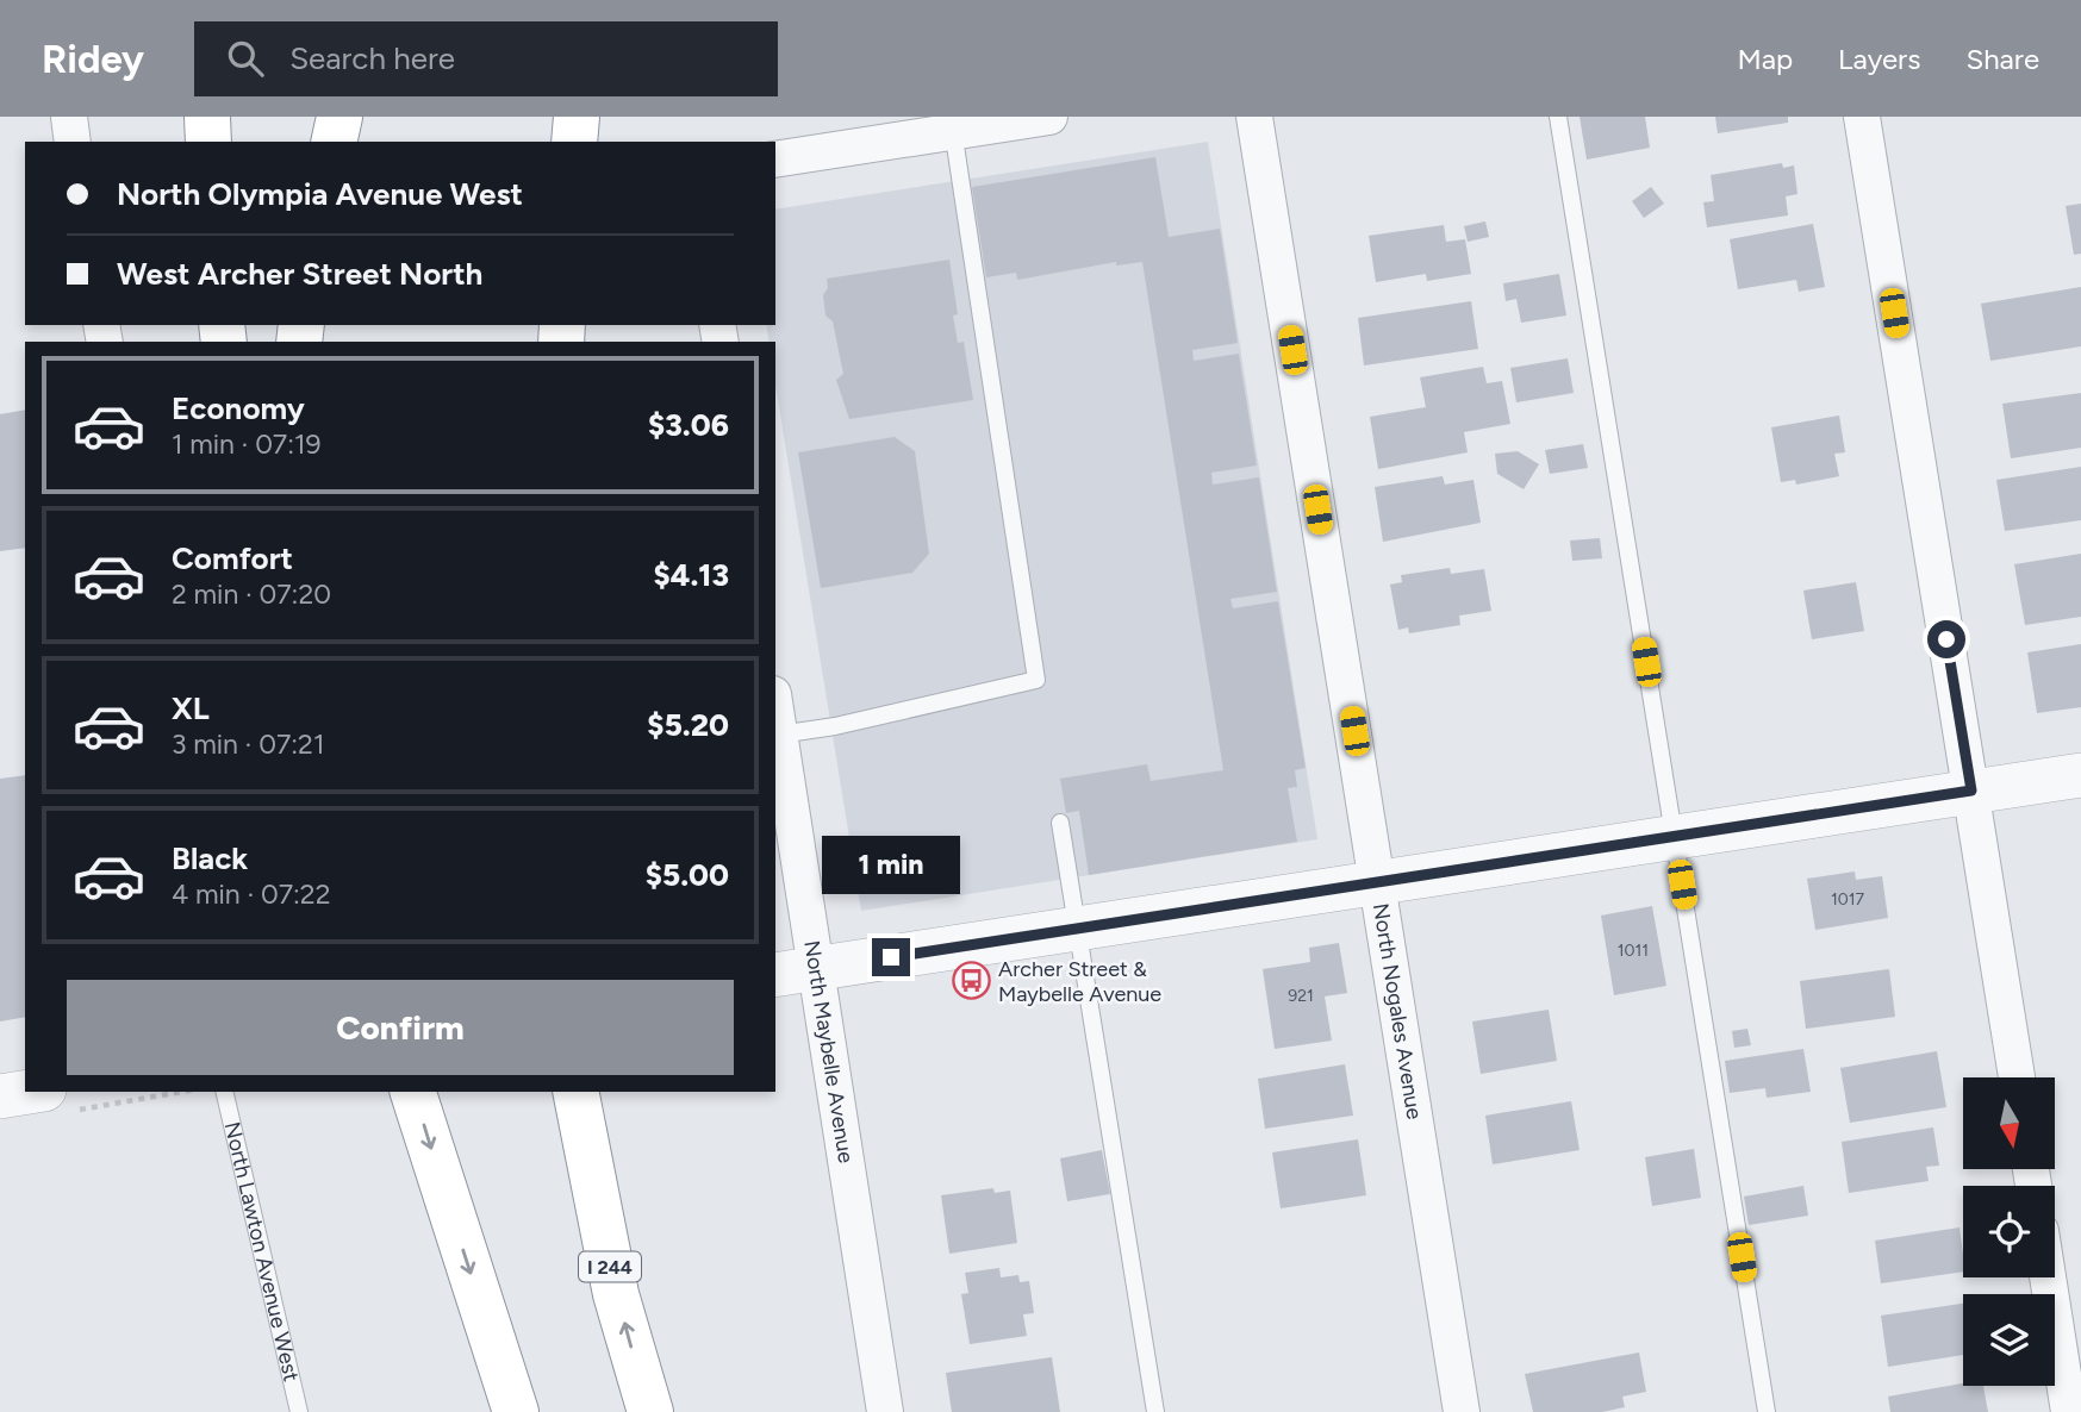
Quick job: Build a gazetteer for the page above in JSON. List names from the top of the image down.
{
  "streets": {
    "highway": ["I 244"],
    "street": ["North Nogales Avenue", "North Maybelle Avenue"],
    "lane": ["North Lawton Avenue West"]
  },
  "places": {
    "bus stop": ["Archer Street & Maybelle Avenue"]
  },
  "house_numbers": ["1017", "1011", "921"],
  "north": "bottom",
  "page": {
    "header": "Ridey",
    "search": "Search here",
    "nav": ["Map", "Layers", "Share"],
    "banner": ["North Olympia Avenue West", "West Archer Street North"],
    "list": [
      {
        "name": "Economy",
        "note": "1 min · 07:19",
        "value": "$3.06"
      },
      {
        "name": "Comfort",
        "note": "2 min · 07:20",
        "value": "$4.13"
      },
      {
        "name": "XL",
        "note": "3 min · 07:21",
        "value": "$5.20"
      },
      {
        "name": "Black",
        "note": "4 min · 07:22",
        "value": "$5.00"
      }
    ],
    "bubble": "1 min",
    "buttons": "Confirm"
  }
}
